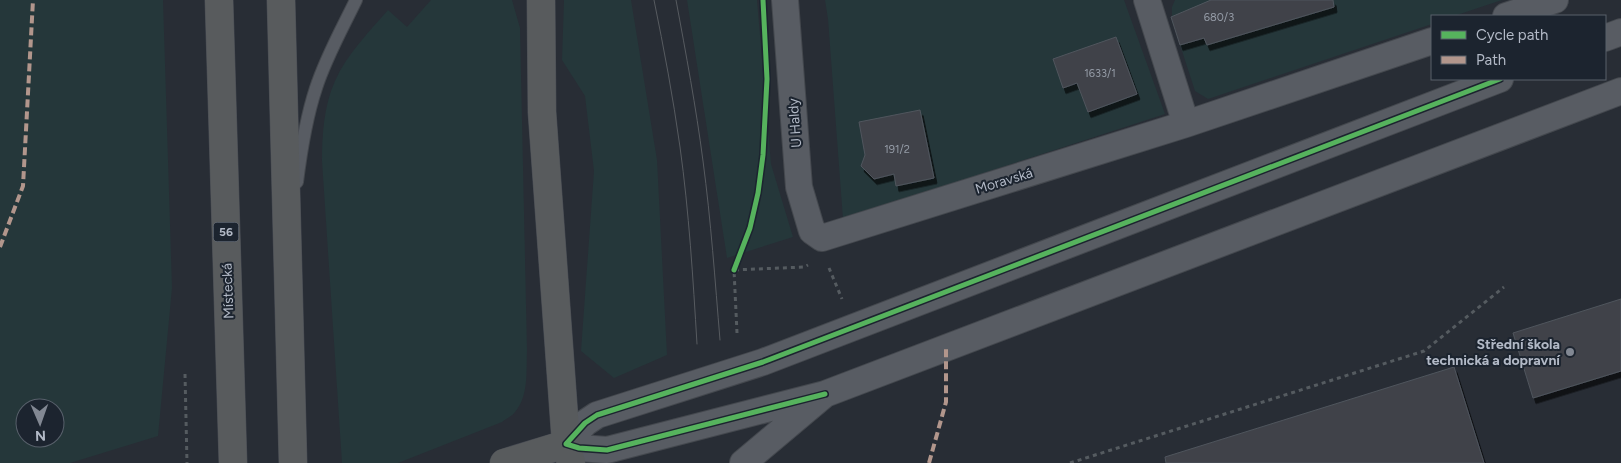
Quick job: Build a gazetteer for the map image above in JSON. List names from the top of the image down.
{
  "streets": {
    "highway": ["56", "Místecká"],
    "street": ["U Haldy", "Moravská"]
  },
  "crossings": [
    ["U Haldy", "Moravská"]
  ],
  "places": ["Střední škola technická a dopravní"],
  "house_numbers": ["680/3", "1633/1", "191/2"],
  "legend": ["Cycle path", "Path"],
  "north": "bottom"
}
